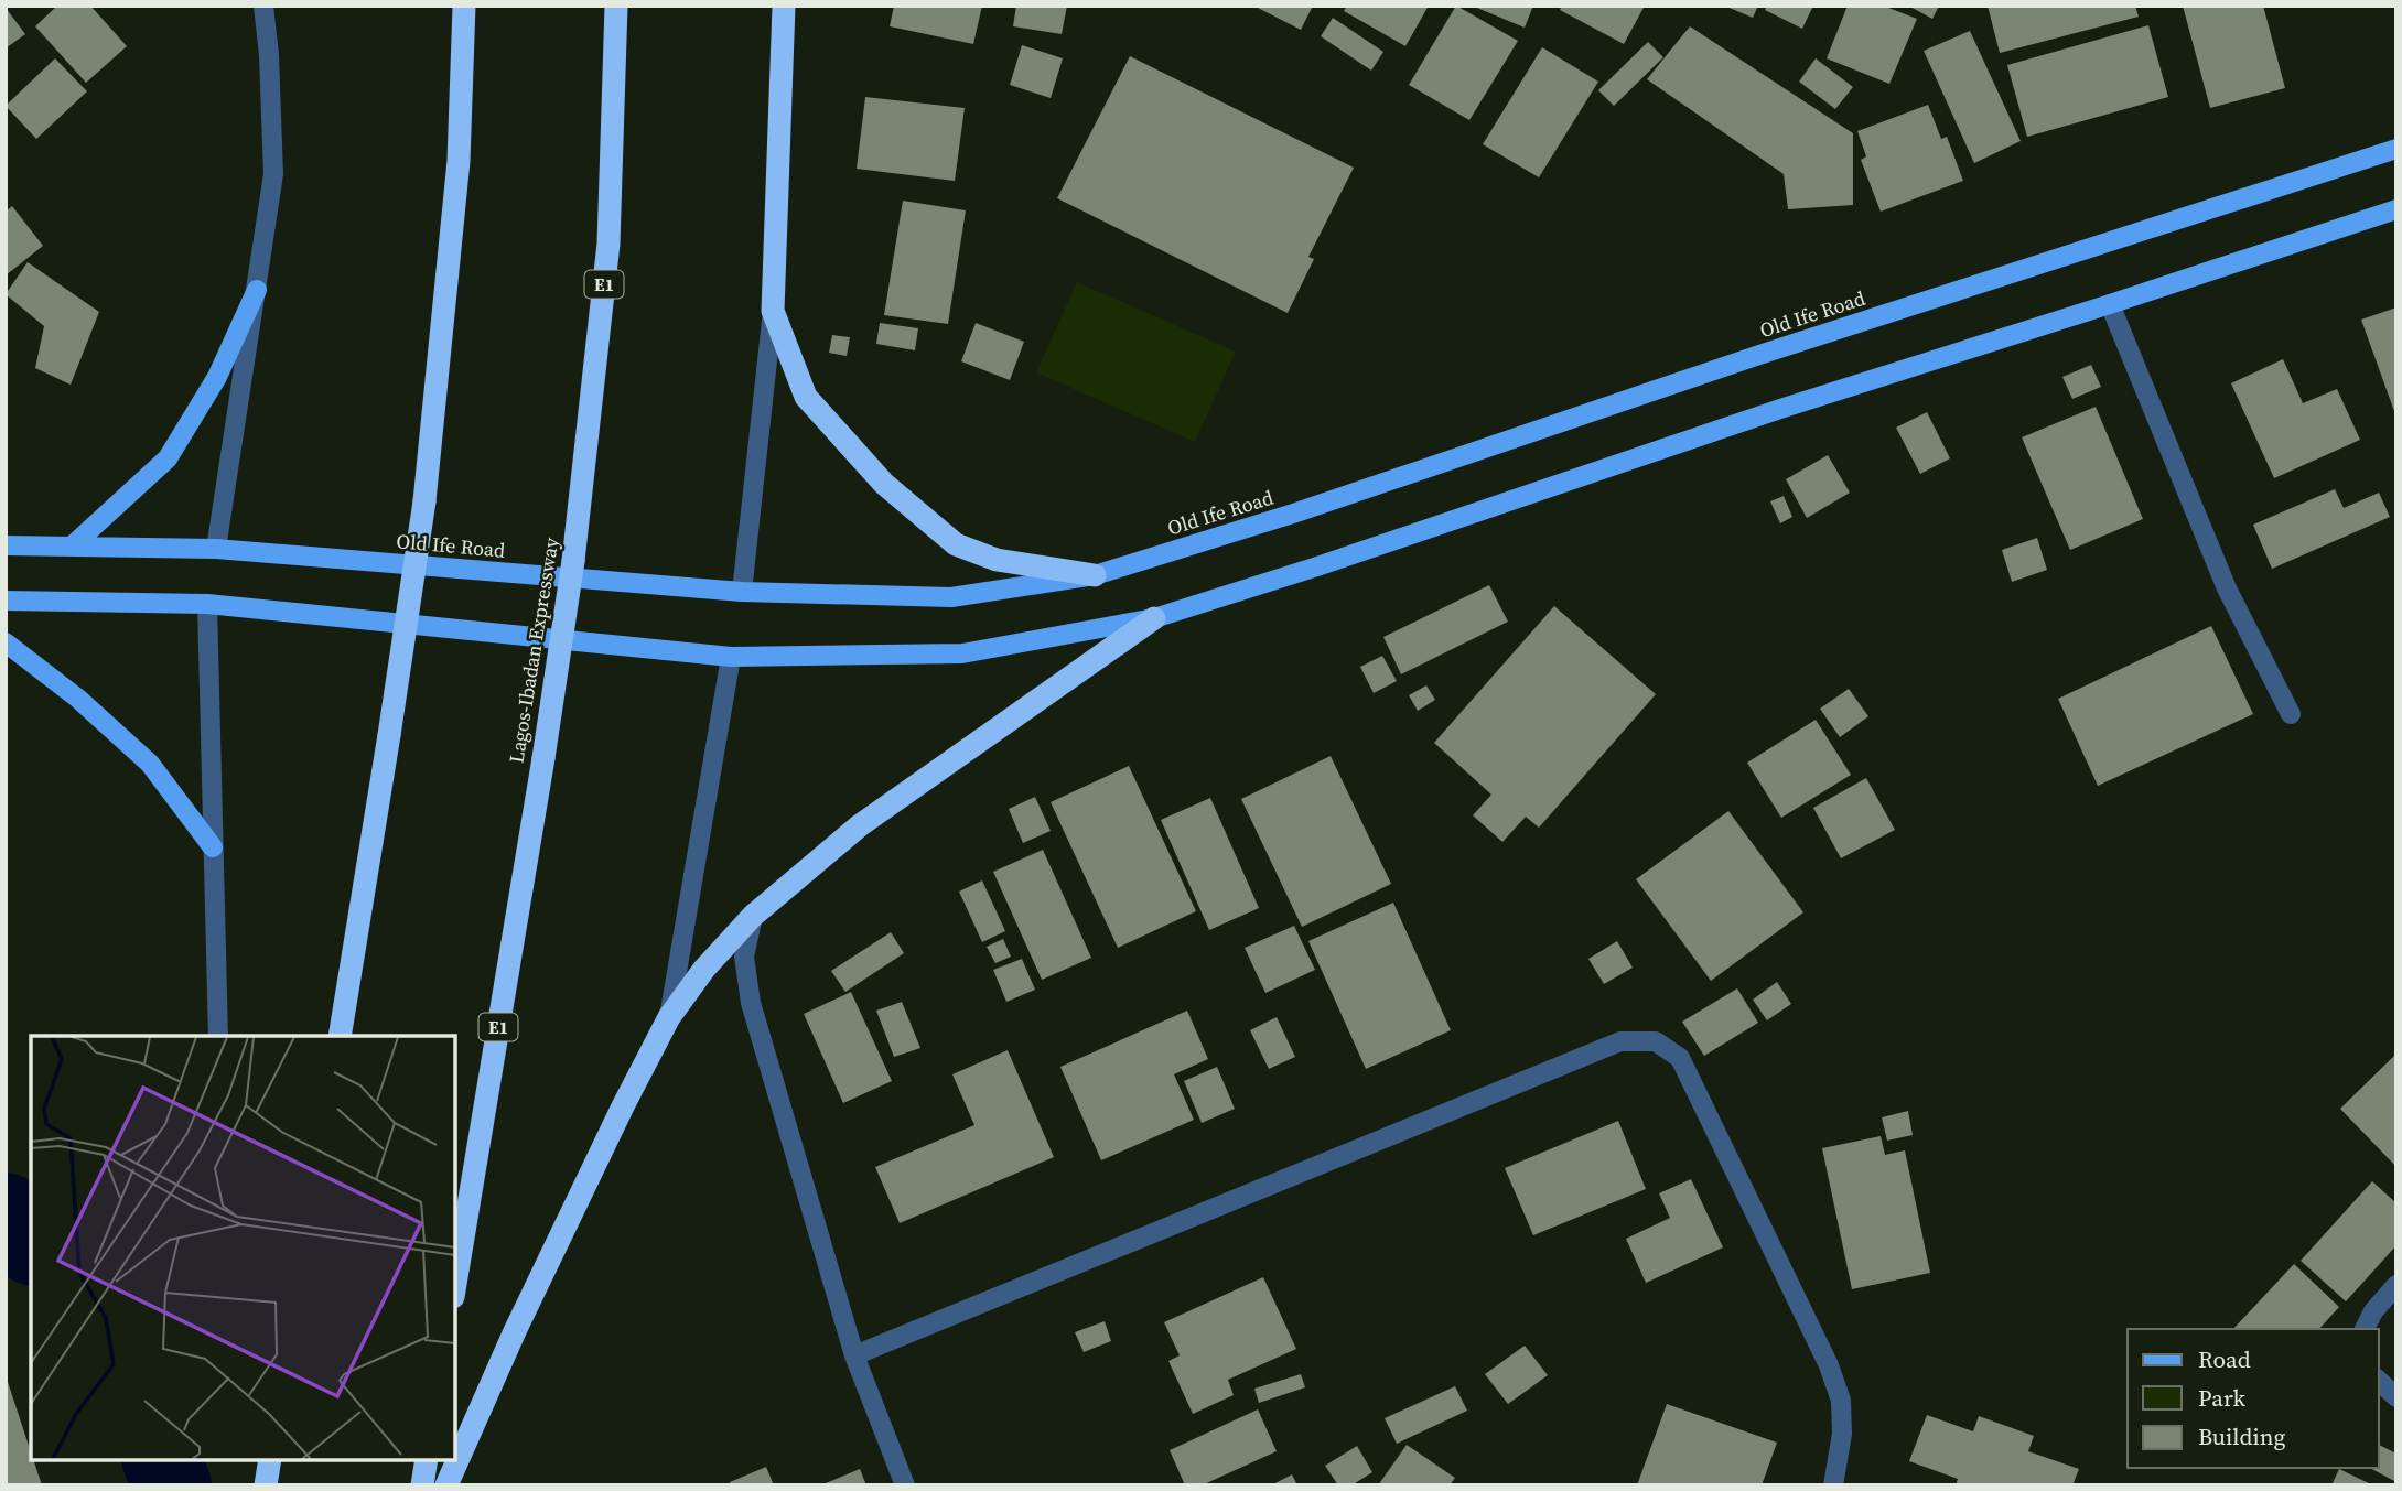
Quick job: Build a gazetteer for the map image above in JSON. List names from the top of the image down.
{
  "streets": {
    "highway": ["E1", "Lagos-Ibadan Expressway"],
    "main road": ["Old Ife Road"]
  },
  "legend": ["Road", "Park", "Building"]
}
